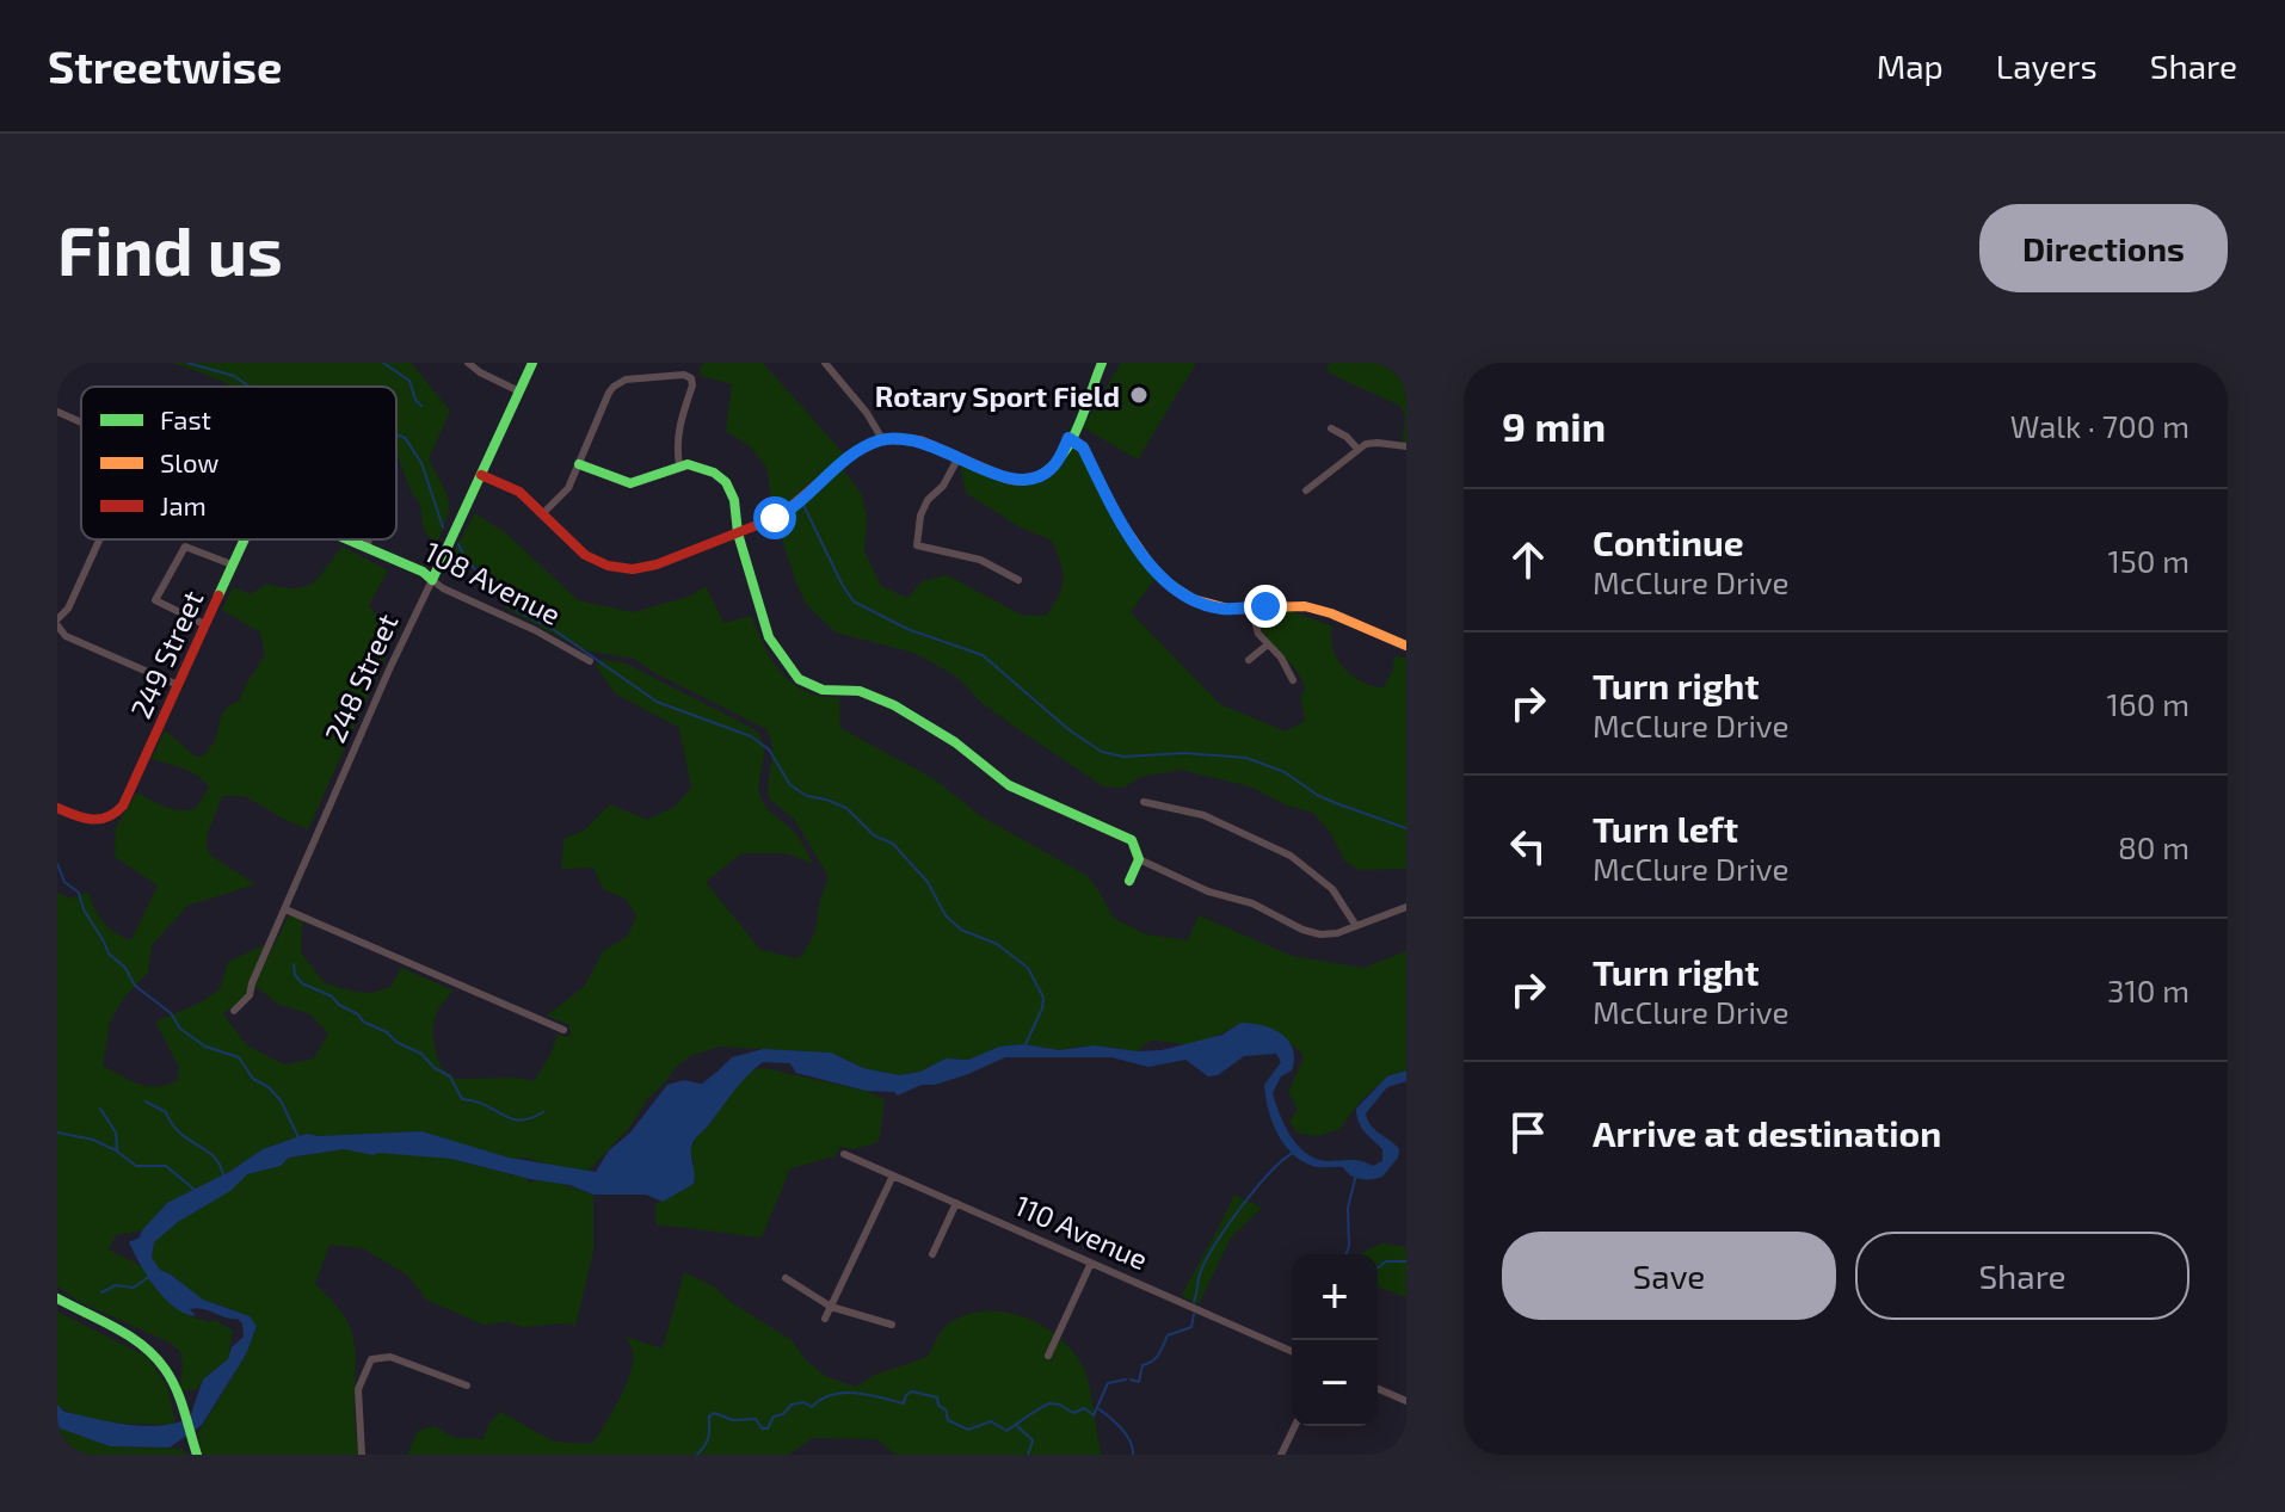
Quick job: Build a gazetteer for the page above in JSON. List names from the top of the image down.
{
  "streets": {
    "street": [
      "108 Avenue",
      "249 Street",
      "248 Street",
      "110 Avenue"
    ]
  },
  "crossings": [
    ["108 Avenue", "248 Street"]
  ],
  "places": ["Rotary Sport Field"],
  "legend": ["Fast", "Slow", "Jam"],
  "page": {
    "header": "Streetwise",
    "nav": ["Map", "Layers", "Share"],
    "buttons": [
      "Directions",
      ["Save", "Share"]
    ],
    "title": "Find us",
    "heading": ["9 min", "Walk · 700 m"],
    "list": [
      ["Continue", "McClure Drive", "150 m"],
      ["Turn right", "McClure Drive", "160 m"],
      ["Turn left", "McClure Drive", "80 m"],
      ["Turn right", "McClure Drive", "310 m"],
      "Arrive at destination"
    ],
    "map_buttons": ["+", "−"]
  }
}
